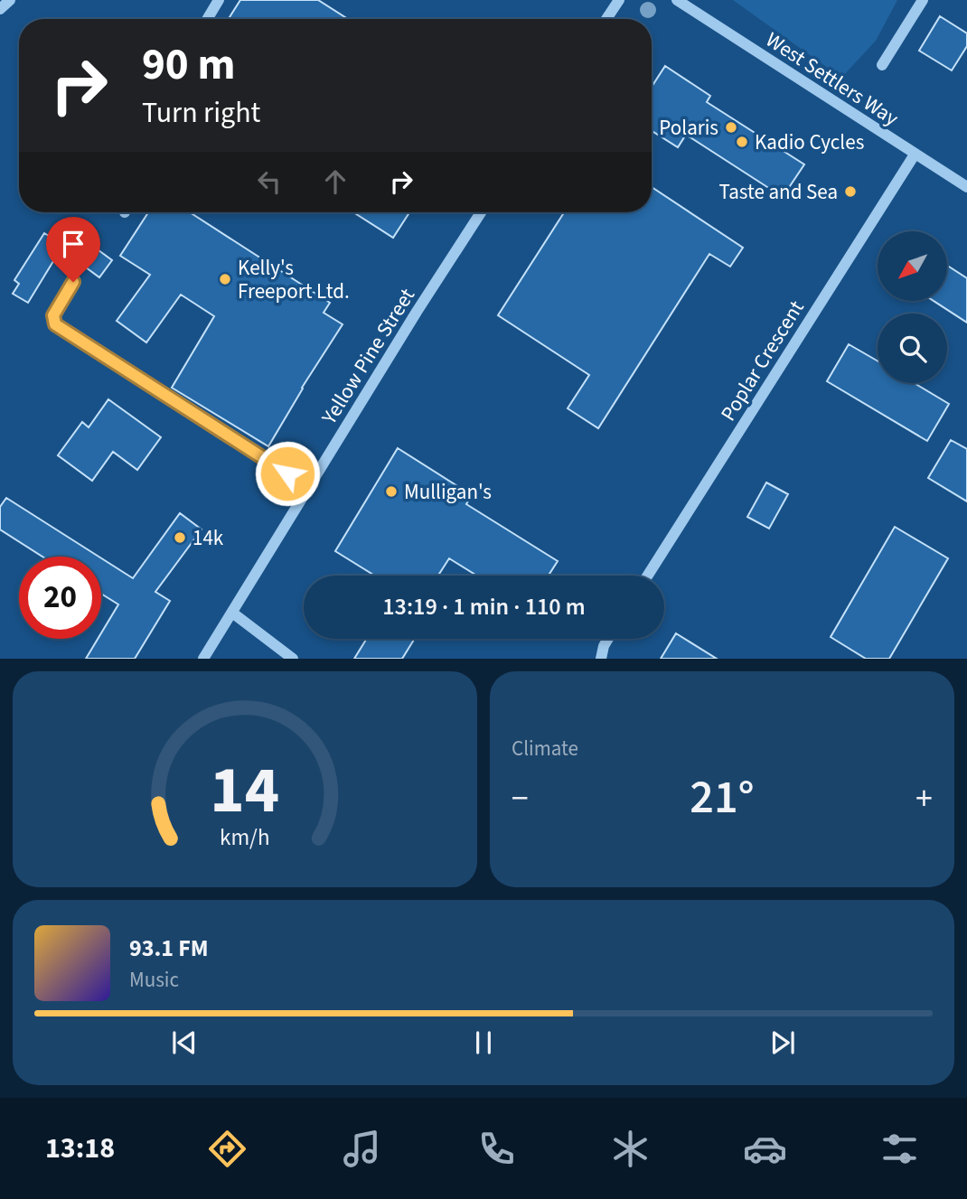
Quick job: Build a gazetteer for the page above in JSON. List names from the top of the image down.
{
  "streets": {
    "street": ["West Settlers Way", "Yellow Pine Street", "Poplar Crescent"]
  },
  "crossings": [
    ["West Settlers Way", "Poplar Crescent"]
  ],
  "places": [
    "Polaris",
    "Kadio Cycles",
    "Taste and Sea",
    "Kelly's Freeport Ltd.",
    "Mulligan's",
    "14k"
  ],
  "north": "bottom left",
  "page": {
    "turn": ["90 m", "Turn right"],
    "limit": "20",
    "trip": "13:19 · 1 min · 110 m",
    "tile": "Climate",
    "heat": ["−", "21°", "+"],
    "song": ["93.1 FM", "Music"],
    "tabs": "13:18",
    "gauge": ["14", "km/h"]
  }
}
